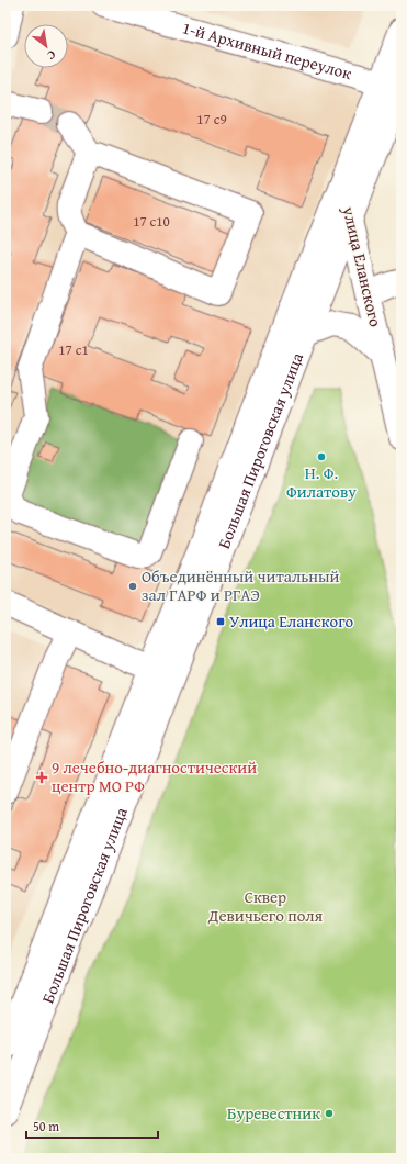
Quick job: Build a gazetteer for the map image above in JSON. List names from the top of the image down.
{
  "streets": {
    "main road": ["1-й Архивный переулок", "улица Еланского", "Большая Пироговская улица"]
  },
  "crossings": [
    ["1-й Архивный переулок", "Большая Пироговская улица"],
    ["улица Еланского", "Большая Пироговская улица"]
  ],
  "parks": ["Сквер Девичьего поля"],
  "places": {
    "other": ["Н. Ф. Филатову", "Объединённый читальный зал ГАРФ и РГАЭ", "Буревестник"],
    "transit": ["Улица Еланского"],
    "health": ["9 лечебно-диагностический центр МО РФ"]
  },
  "house_numbers": ["17 с9", "17 с10", "17 с1"],
  "scale_bar": "50 m",
  "north": "bottom right"
}
